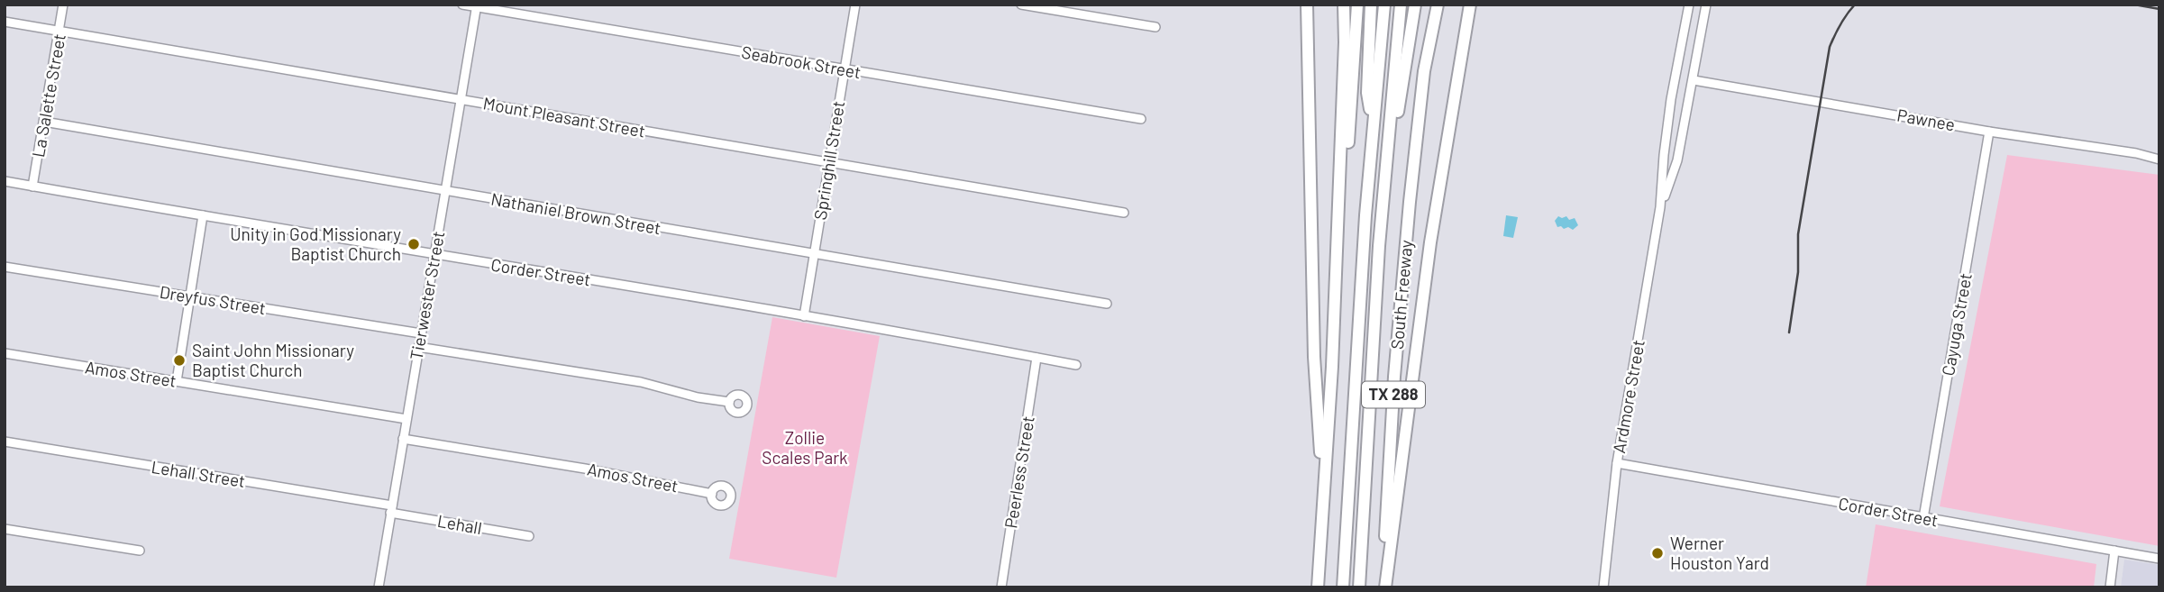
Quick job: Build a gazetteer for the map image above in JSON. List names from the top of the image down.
{
  "streets": {
    "highway": ["South Freeway", "TX 288"],
    "street": [
      "Seabrook Street",
      "La Salette Street",
      "Mount Pleasant Street",
      "Pawnee",
      "Springhill Street",
      "Nathaniel Brown Street",
      "Corder Street",
      "Tierwester Street",
      "Dreyfus Street",
      "Cayuga Street",
      "Amos Street",
      "Ardmore Street",
      "Peerless Street",
      "Lehall Street",
      "Lehall"
    ]
  },
  "crossings": [
    ["Seabrook Street", "Springhill Street"],
    ["Seabrook Street", "Tierwester Street"],
    ["La Salette Street", "Mount Pleasant Street"],
    ["La Salette Street", "Nathaniel Brown Street"],
    ["La Salette Street", "Corder Street"],
    ["Mount Pleasant Street", "Springhill Street"],
    ["Mount Pleasant Street", "Tierwester Street"],
    ["Pawnee", "Cayuga Street"],
    ["Pawnee", "Ardmore Street"],
    ["Springhill Street", "Nathaniel Brown Street"],
    ["Springhill Street", "Corder Street"],
    ["Nathaniel Brown Street", "Tierwester Street"],
    ["Corder Street", "Tierwester Street"],
    ["Corder Street", "Cayuga Street"],
    ["Corder Street", "Ardmore Street"],
    ["Corder Street", "Peerless Street"],
    ["Tierwester Street", "Dreyfus Street"],
    ["Tierwester Street", "Amos Street"],
    ["Tierwester Street", "Lehall Street"],
    ["Tierwester Street", "Lehall"],
    ["Lehall Street", "Lehall"]
  ],
  "parks": ["Zollie Scales Park"],
  "places": ["Unity in God Missionary Baptist Church", "Saint John Missionary Baptist Church", "Werner Houston Yard"]
}
